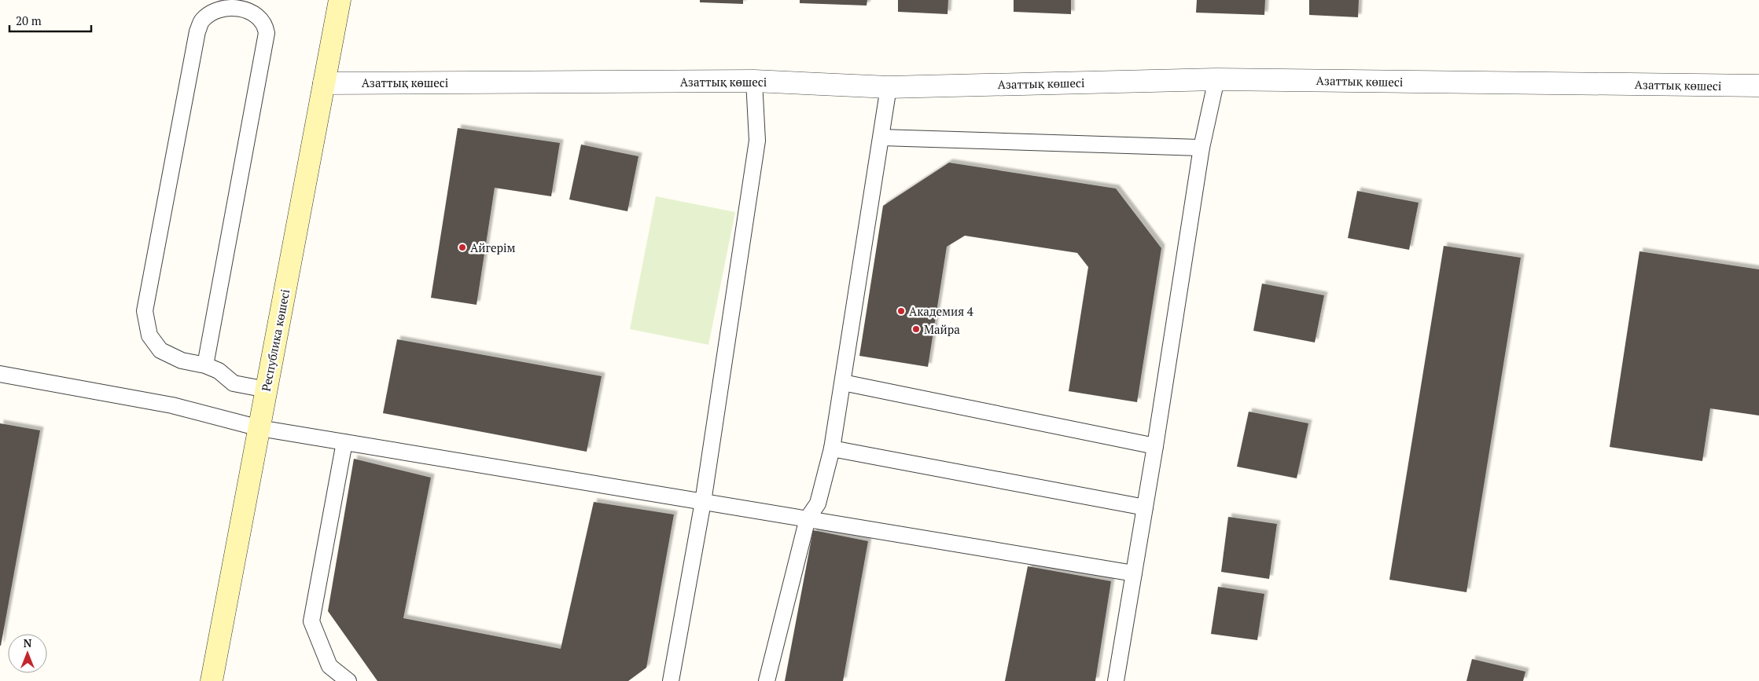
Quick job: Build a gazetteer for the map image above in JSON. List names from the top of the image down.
{
  "streets": {
    "main road": ["Республика көшесі"],
    "street": ["Азаттық көшесі"]
  },
  "crossings": [
    ["Азаттық көшесі", "Республика көшесі"]
  ],
  "places": ["Айгерім", "Академия 4", "Майра"],
  "scale_bar": "20 m",
  "north": "top"
}
